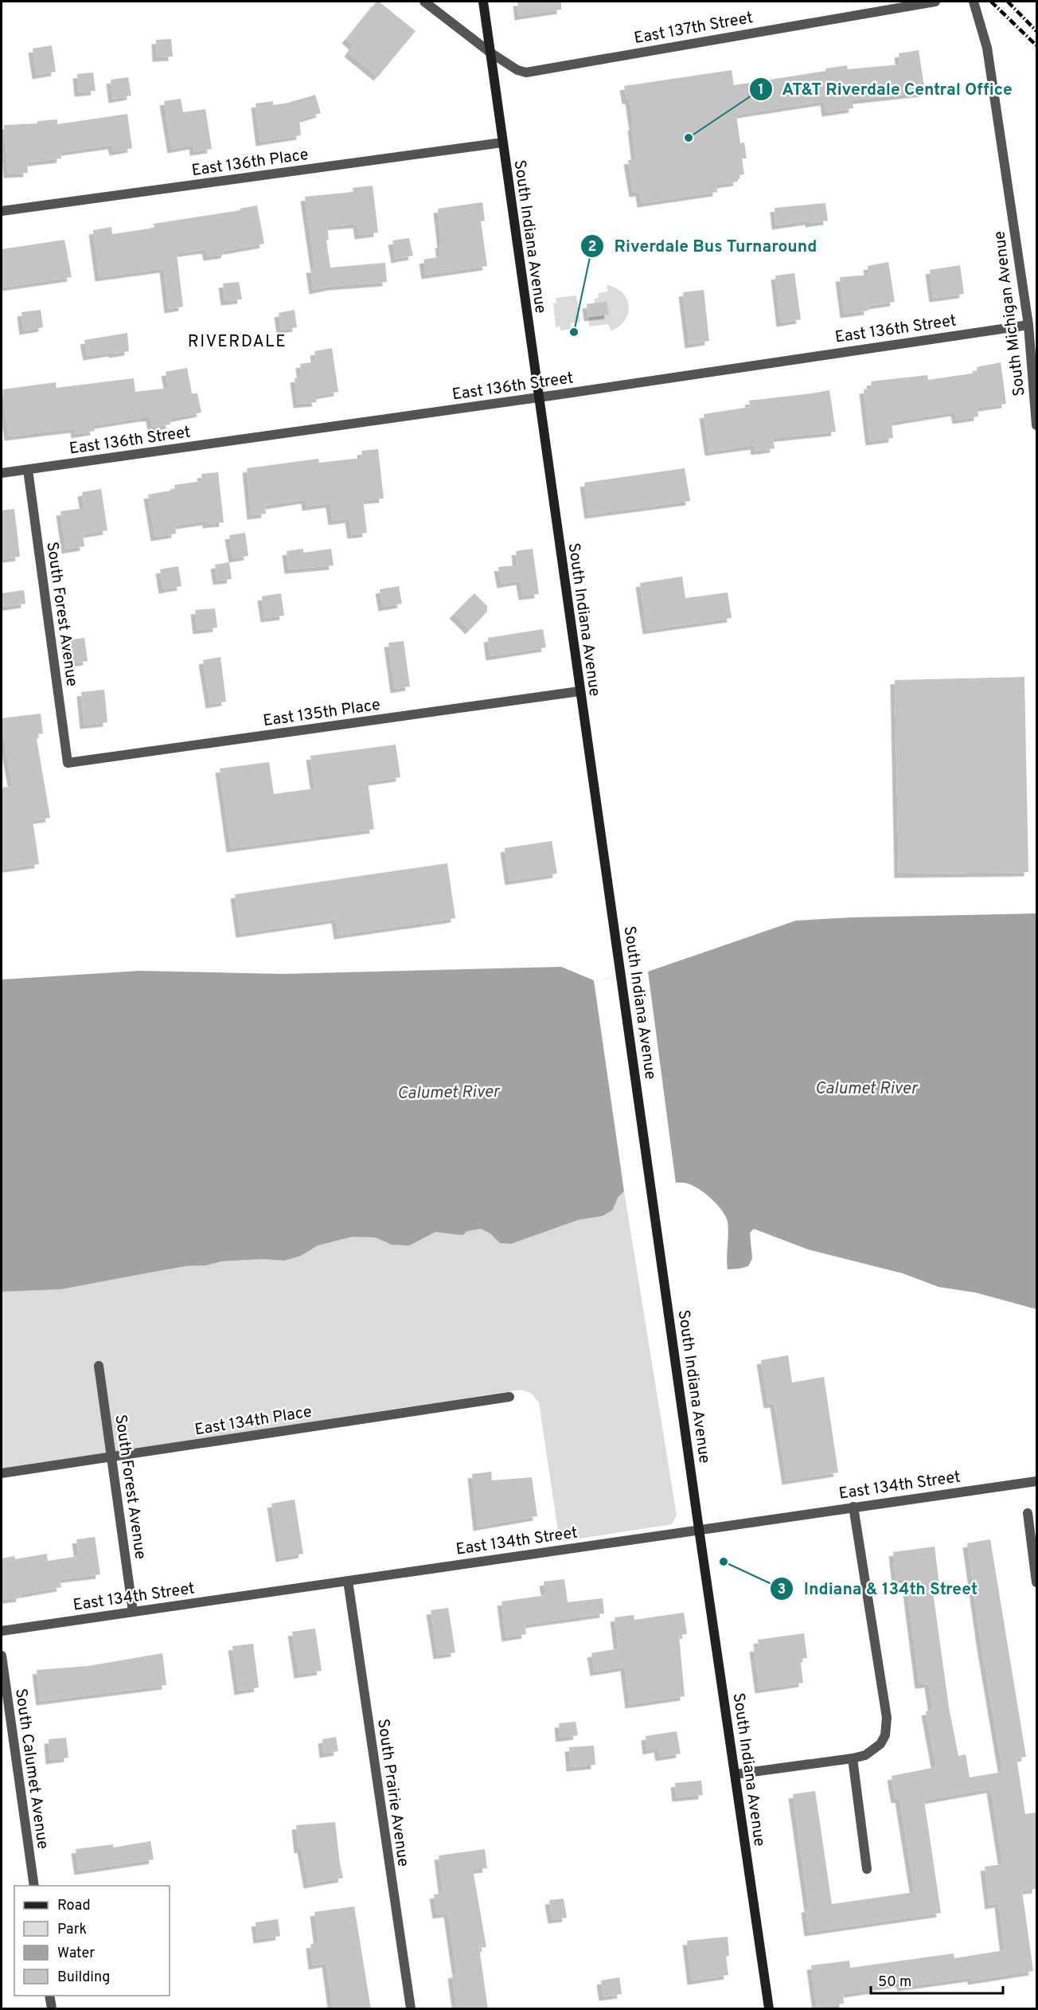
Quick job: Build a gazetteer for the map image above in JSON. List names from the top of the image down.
{
  "streets": {
    "main road": ["South Indiana Avenue"],
    "street": [
      "East 137th Street",
      "East 136th Place",
      "South Michigan Avenue",
      "East 136th Street",
      "South Forest Avenue",
      "East 135th Place",
      "East 134th Place",
      "East 134th Street",
      "South Calumet Avenue",
      "South Prairie Avenue"
    ]
  },
  "crossings": [
    ["East 137th Street", "South Indiana Avenue"],
    ["East 136th Place", "South Indiana Avenue"],
    ["South Indiana Avenue", "East 136th Street"],
    ["South Indiana Avenue", "East 135th Place"],
    ["South Indiana Avenue", "East 134th Street"],
    ["South Michigan Avenue", "East 136th Street"],
    ["East 136th Street", "South Forest Avenue"],
    ["South Forest Avenue", "East 135th Place"],
    ["South Forest Avenue", "East 134th Place"],
    ["South Forest Avenue", "East 134th Street"],
    ["East 134th Street", "South Prairie Avenue"]
  ],
  "districts": ["RIVERDALE"],
  "water": ["Calumet River"],
  "places": ["AT&T Riverdale Central Office", "Riverdale Bus Turnaround", "Indiana & 134th Street"],
  "legend": [
    "Road",
    "Park",
    "Water",
    "Building"
  ],
  "scale_bar": "50 m"
}
